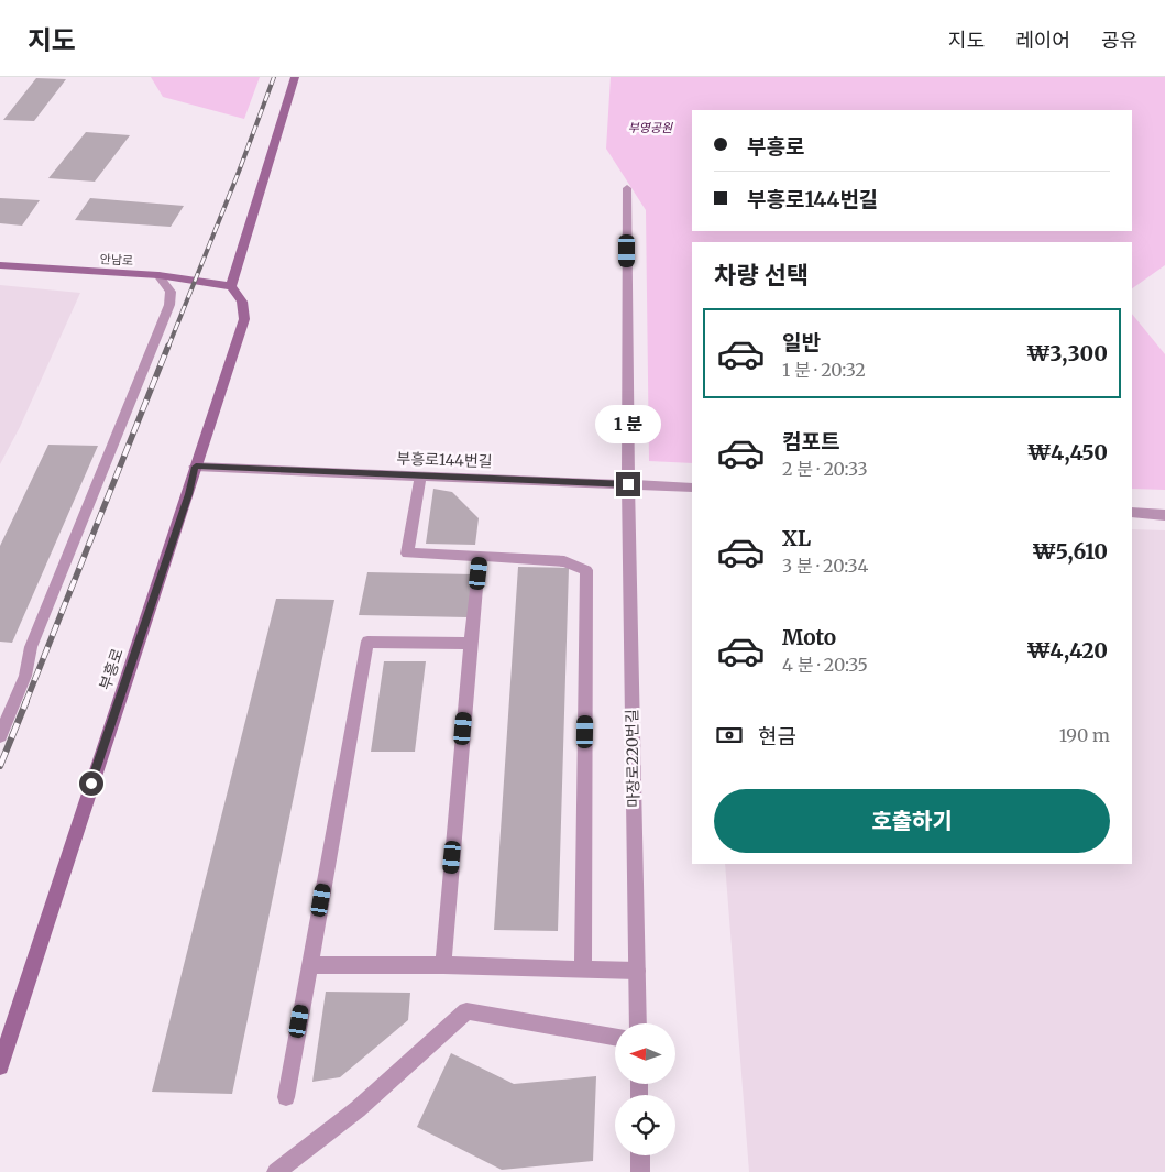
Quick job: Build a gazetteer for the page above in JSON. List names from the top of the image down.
{
  "streets": {
    "main road": ["안남로", "부흥로"],
    "street": ["부흥로144번길", "마장로220번길"]
  },
  "crossings": [
    ["안남로", "부흥로"],
    ["부흥로144번길", "부흥로"],
    ["부흥로144번길", "마장로220번길"]
  ],
  "parks": ["부영공원"],
  "north": "left",
  "page": {
    "header": "지도",
    "nav": ["지도", "레이어", "공유"],
    "banner": ["부흥로", "부흥로144번길"],
    "heading": "차량 선택",
    "list": [
      {
        "name": "일반",
        "note": "1 분 · 20:32",
        "value": "₩3,300"
      },
      {
        "name": "컴포트",
        "note": "2 분 · 20:33",
        "value": "₩4,450"
      },
      {
        "name": "XL",
        "note": "3 분 · 20:34",
        "value": "₩5,610"
      },
      {
        "name": "Moto",
        "note": "4 분 · 20:35",
        "value": "₩4,420"
      }
    ],
    "bubble": "1 분",
    "pay": ["현금", "190 m"],
    "buttons": "호출하기"
  }
}
